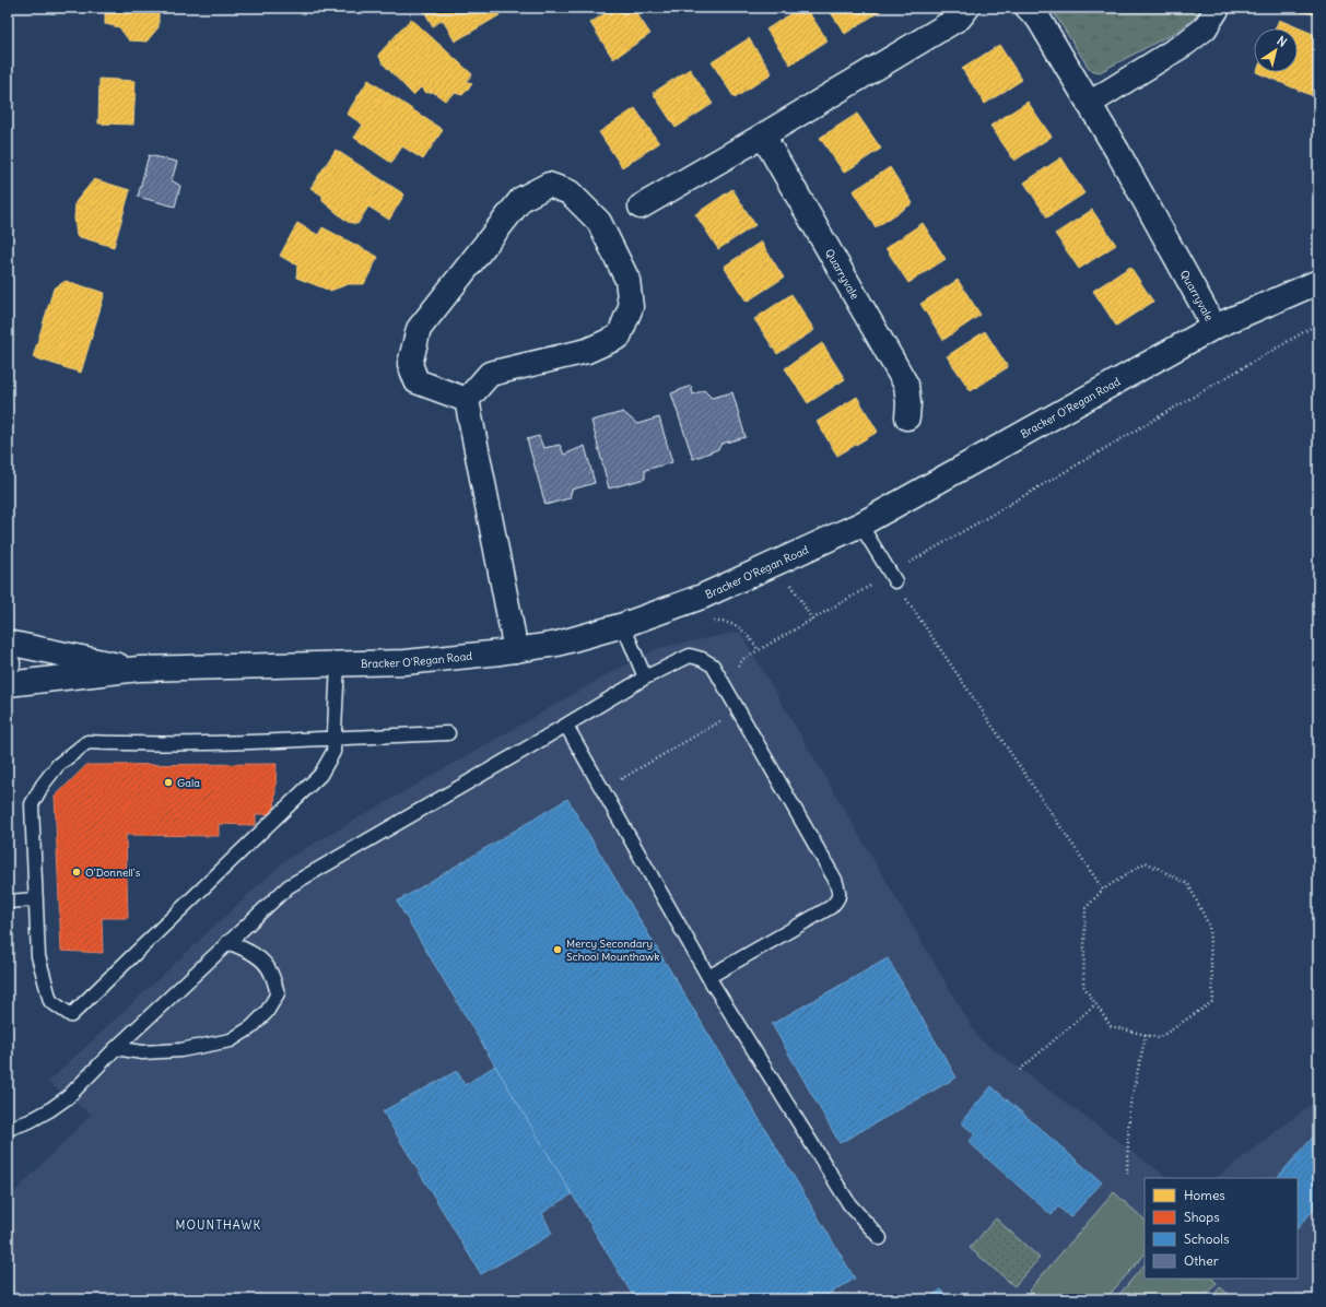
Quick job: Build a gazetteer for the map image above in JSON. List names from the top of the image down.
{
  "streets": {
    "street": ["Quarryvale", "Bracker O'Regan Road"]
  },
  "crossings": [
    ["Quarryvale", "Bracker O'Regan Road"]
  ],
  "districts": ["MOUNTHAWK"],
  "places": ["Gala", "O'Donnell's", "Mercy Secondary School Mounthawk"],
  "legend": [
    "Homes",
    "Shops",
    "Schools",
    "Other"
  ],
  "north": "top right"
}
